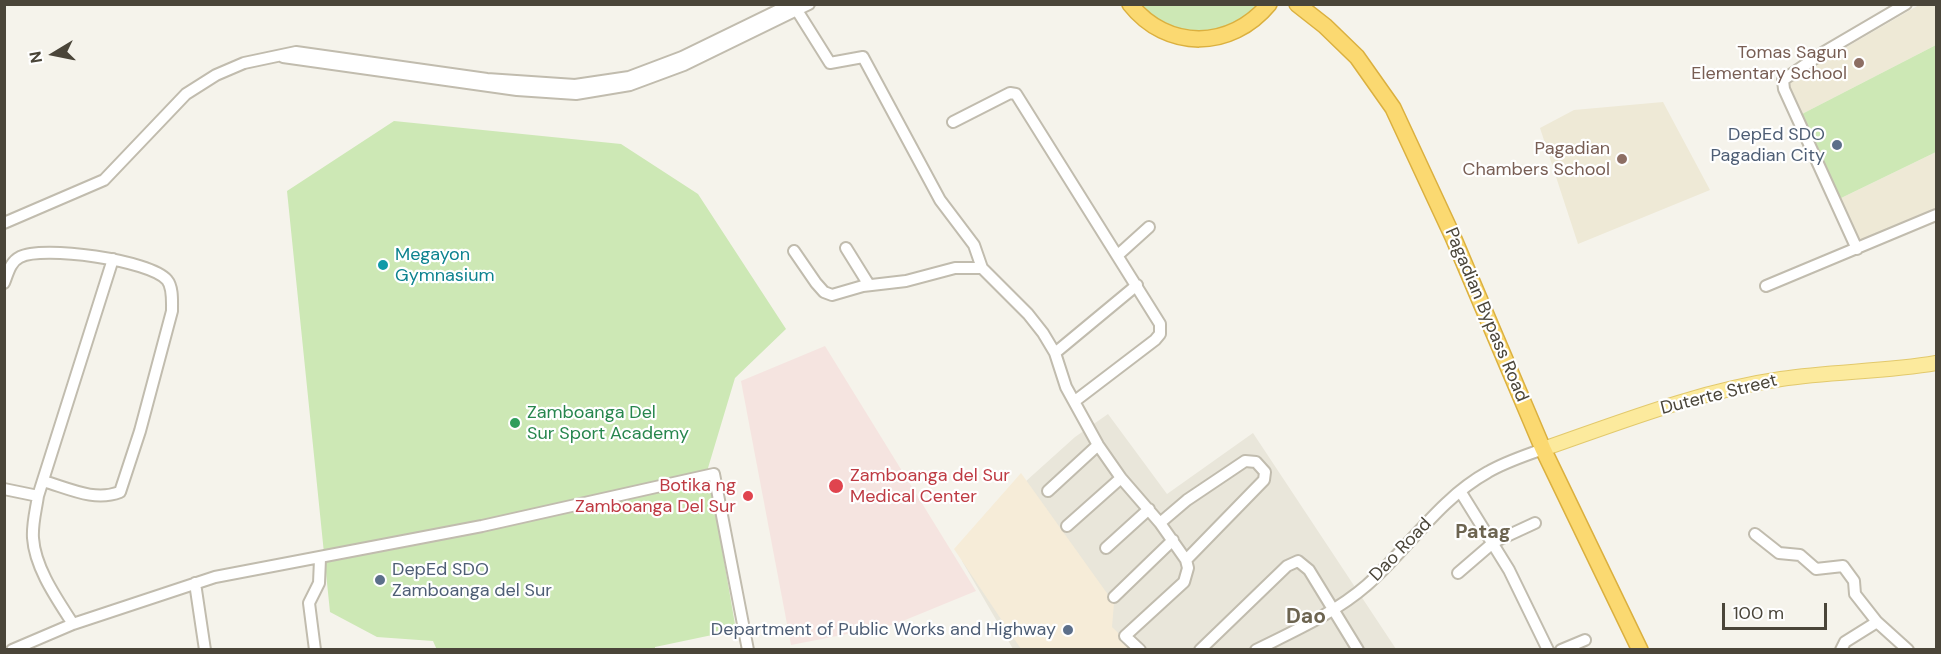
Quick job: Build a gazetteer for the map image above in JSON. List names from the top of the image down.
{
  "streets": {
    "highway": ["Pagadian Bypass Road"],
    "main road": ["Duterte Street"],
    "street": ["Dao Road"]
  },
  "crossings": [
    ["Pagadian Bypass Road", "Duterte Street"],
    ["Pagadian Bypass Road", "Dao Road"],
    ["Duterte Street", "Dao Road"]
  ],
  "districts": ["Patag", "Dao"],
  "places": [
    "Tomas Sagun Elementary School",
    "DepEd SDO Pagadian City",
    "Pagadian Chambers School",
    "Megayon Gymnasium",
    "Zamboanga Del Sur Sport Academy",
    "Zamboanga del Sur Medical Center",
    "Botika ng Zamboanga Del Sur",
    "DepEd SDO Zamboanga del Sur",
    "Department of Public Works and Highway"
  ],
  "scale_bar": "100 m",
  "north": "left"
}
